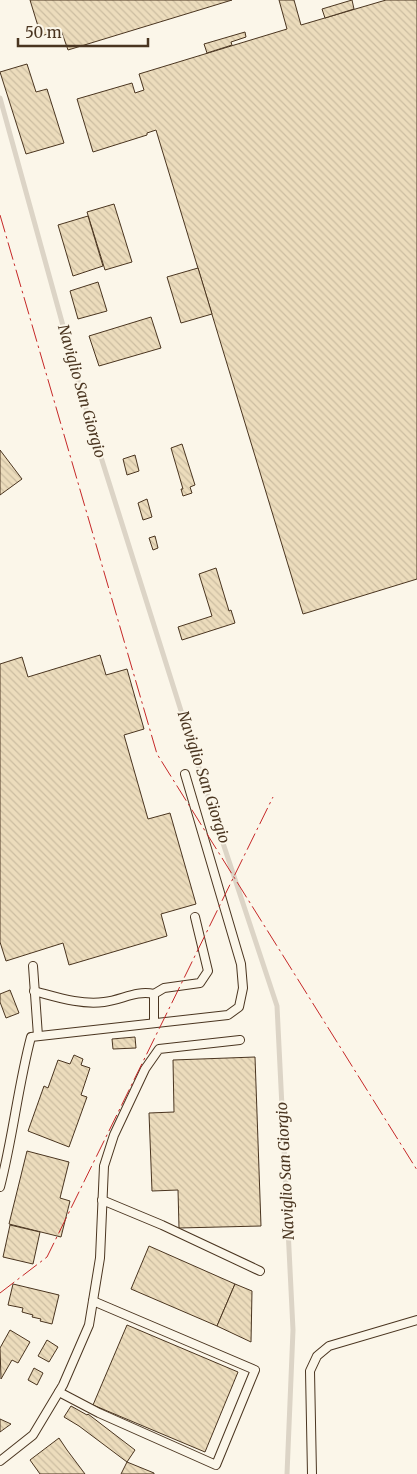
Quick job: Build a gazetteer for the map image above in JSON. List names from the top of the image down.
{
  "water": ["Naviglio San Giorgio"],
  "scale_bar": "50 m"
}
